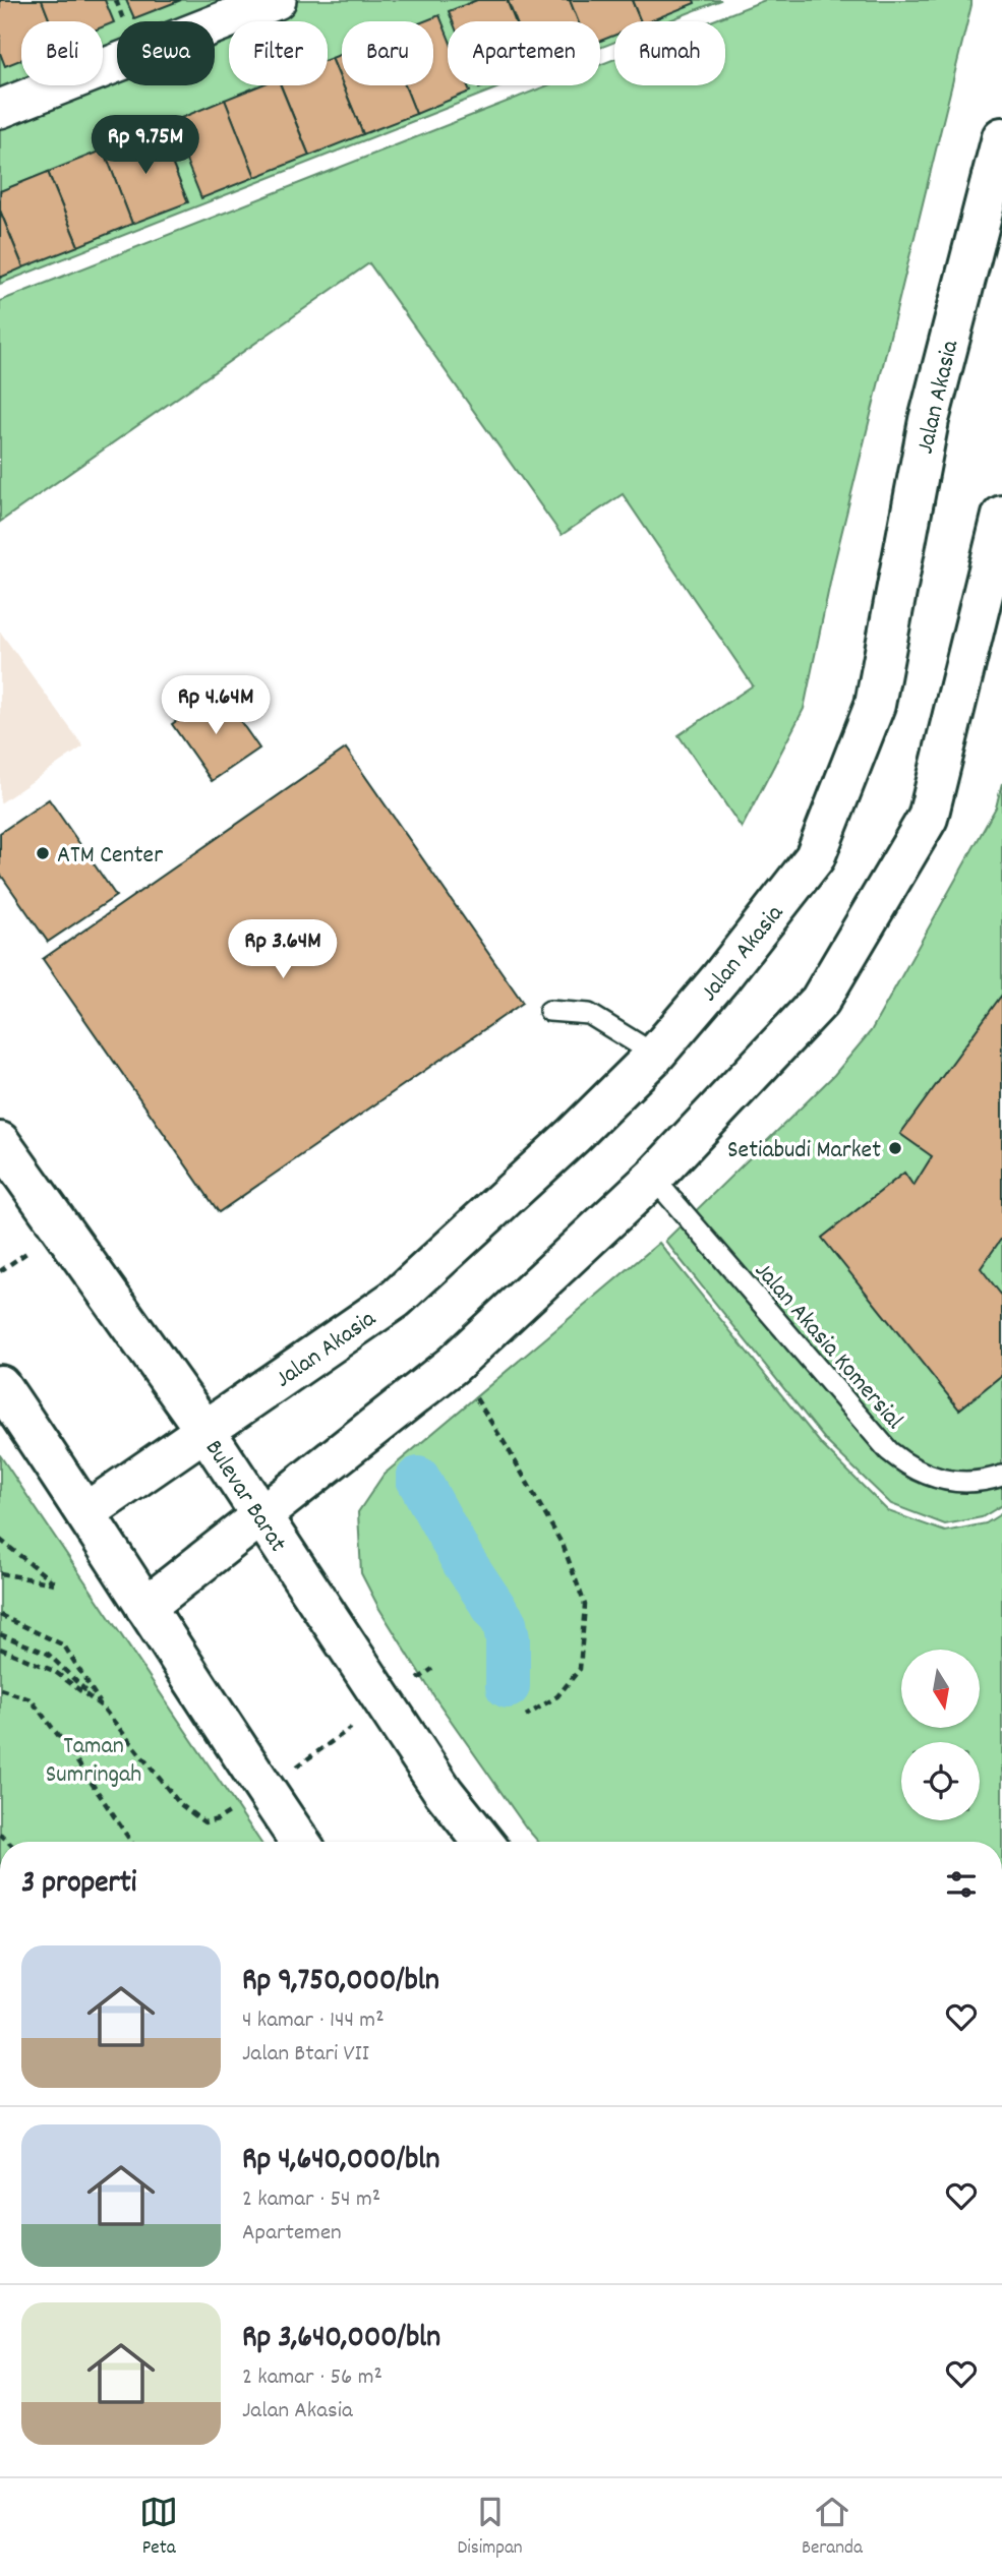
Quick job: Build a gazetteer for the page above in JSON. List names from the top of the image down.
{
  "streets": {
    "street": ["Jalan Akasia", "Bulevar Barat"],
    "lane": ["Jalan Akasia Komersial"]
  },
  "crossings": [
    ["Jalan Akasia", "Bulevar Barat"]
  ],
  "parks": ["Taman Sumringah"],
  "places": ["ATM Center", "Setiabudi Market"],
  "north": "bottom",
  "page": {
    "chip": [
      "Beli",
      "Sewa",
      "Filter",
      "Baru",
      "Apartemen",
      "Rumah"
    ],
    "price": ["Rp 9.75M", "Rp 4.64M", "Rp 3.64M"],
    "heading": "3 properti",
    "list": [
      {
        "name": "Rp 9,750,000/bln",
        "note": "4 kamar · 144 m² · Jalan Btari VII"
      },
      {
        "name": "Rp 4,640,000/bln",
        "note": "2 kamar · 54 m² · Apartemen"
      },
      {
        "name": "Rp 3,640,000/bln",
        "note": "2 kamar · 56 m² · Jalan Akasia"
      }
    ],
    "tabs": ["Peta", "Disimpan", "Beranda"]
  }
}
